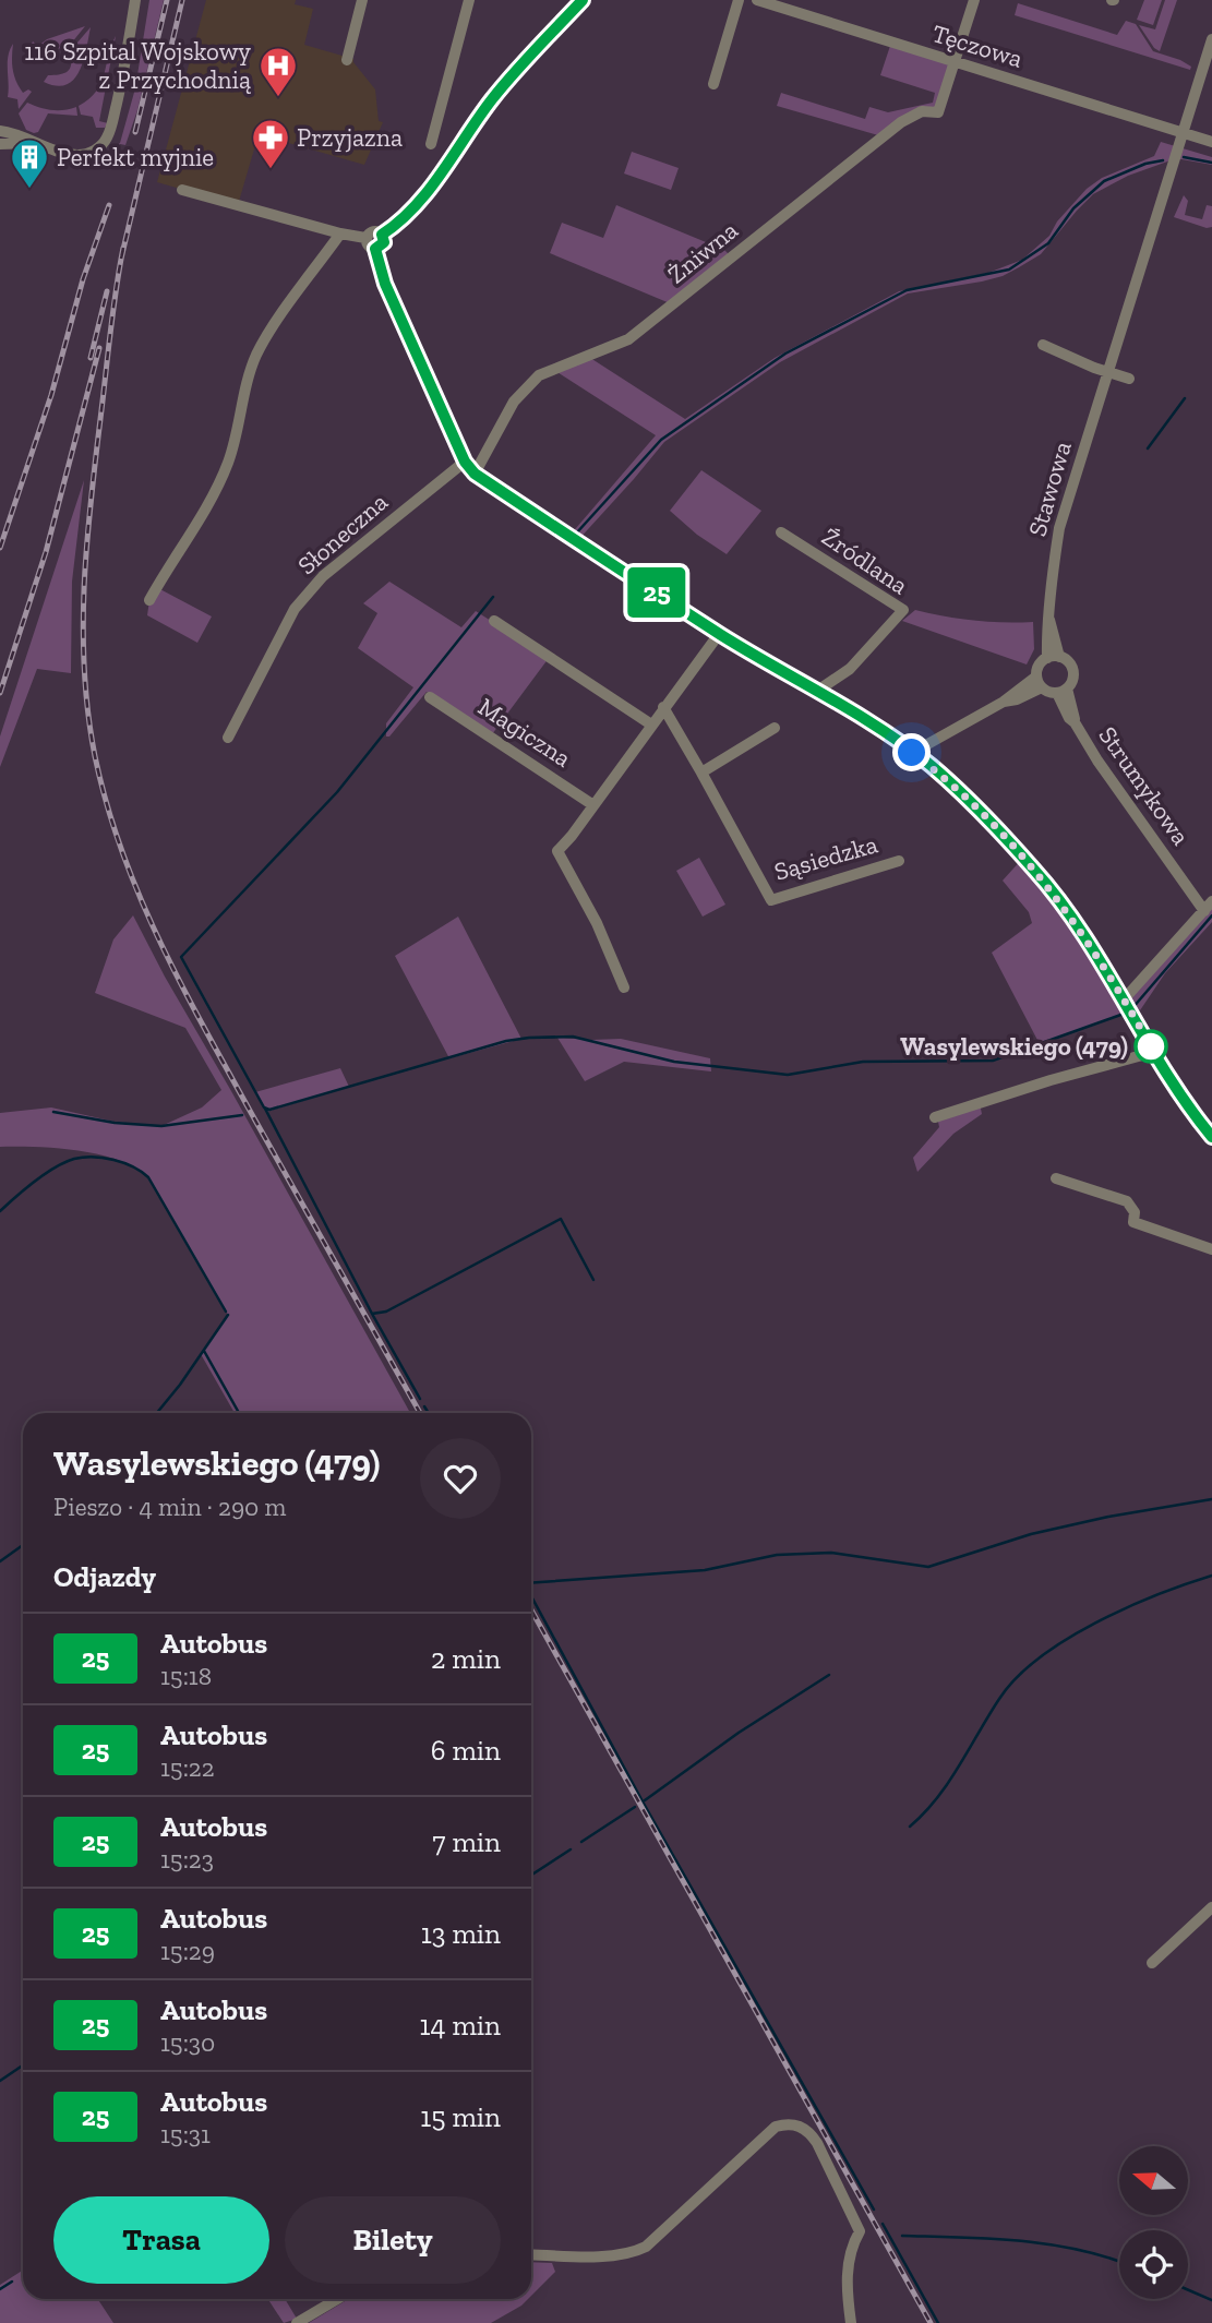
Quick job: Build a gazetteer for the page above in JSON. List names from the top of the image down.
{
  "streets": {
    "street": [
      "Tęczowa",
      "Żniwna",
      "Stawowa",
      "Słoneczna",
      "Źródlana",
      "Magiczna",
      "Strumykowa",
      "Sąsiedzka"
    ]
  },
  "crossings": [
    ["Tęczowa", "Żniwna"],
    ["Tęczowa", "Stawowa"],
    ["Stawowa", "Strumykowa"]
  ],
  "places": {
    "hospital": ["116 Szpital Wojskowy z Przychodnią"],
    "pharmacy": ["Przyjazna"],
    "building": ["Perfekt myjnie"],
    "other": ["Wasylewskiego (479)"]
  },
  "lines": ["bus line 25"],
  "north": "left",
  "page": {
    "on_map": "25",
    "heading": [
      ["Wasylewskiego (479)", "Pieszo · 4 min · 290 m"],
      "Odjazdy"
    ],
    "list": [
      {
        "mark": "25",
        "name": "Autobus",
        "note": "15:18",
        "value": "2 min"
      },
      {
        "mark": "25",
        "name": "Autobus",
        "note": "15:22",
        "value": "6 min"
      },
      {
        "mark": "25",
        "name": "Autobus",
        "note": "15:23",
        "value": "7 min"
      },
      {
        "mark": "25",
        "name": "Autobus",
        "note": "15:29",
        "value": "13 min"
      },
      {
        "mark": "25",
        "name": "Autobus",
        "note": "15:30",
        "value": "14 min"
      },
      {
        "mark": "25",
        "name": "Autobus",
        "note": "15:31",
        "value": "15 min"
      }
    ],
    "buttons": ["Trasa", "Bilety"]
  }
}
